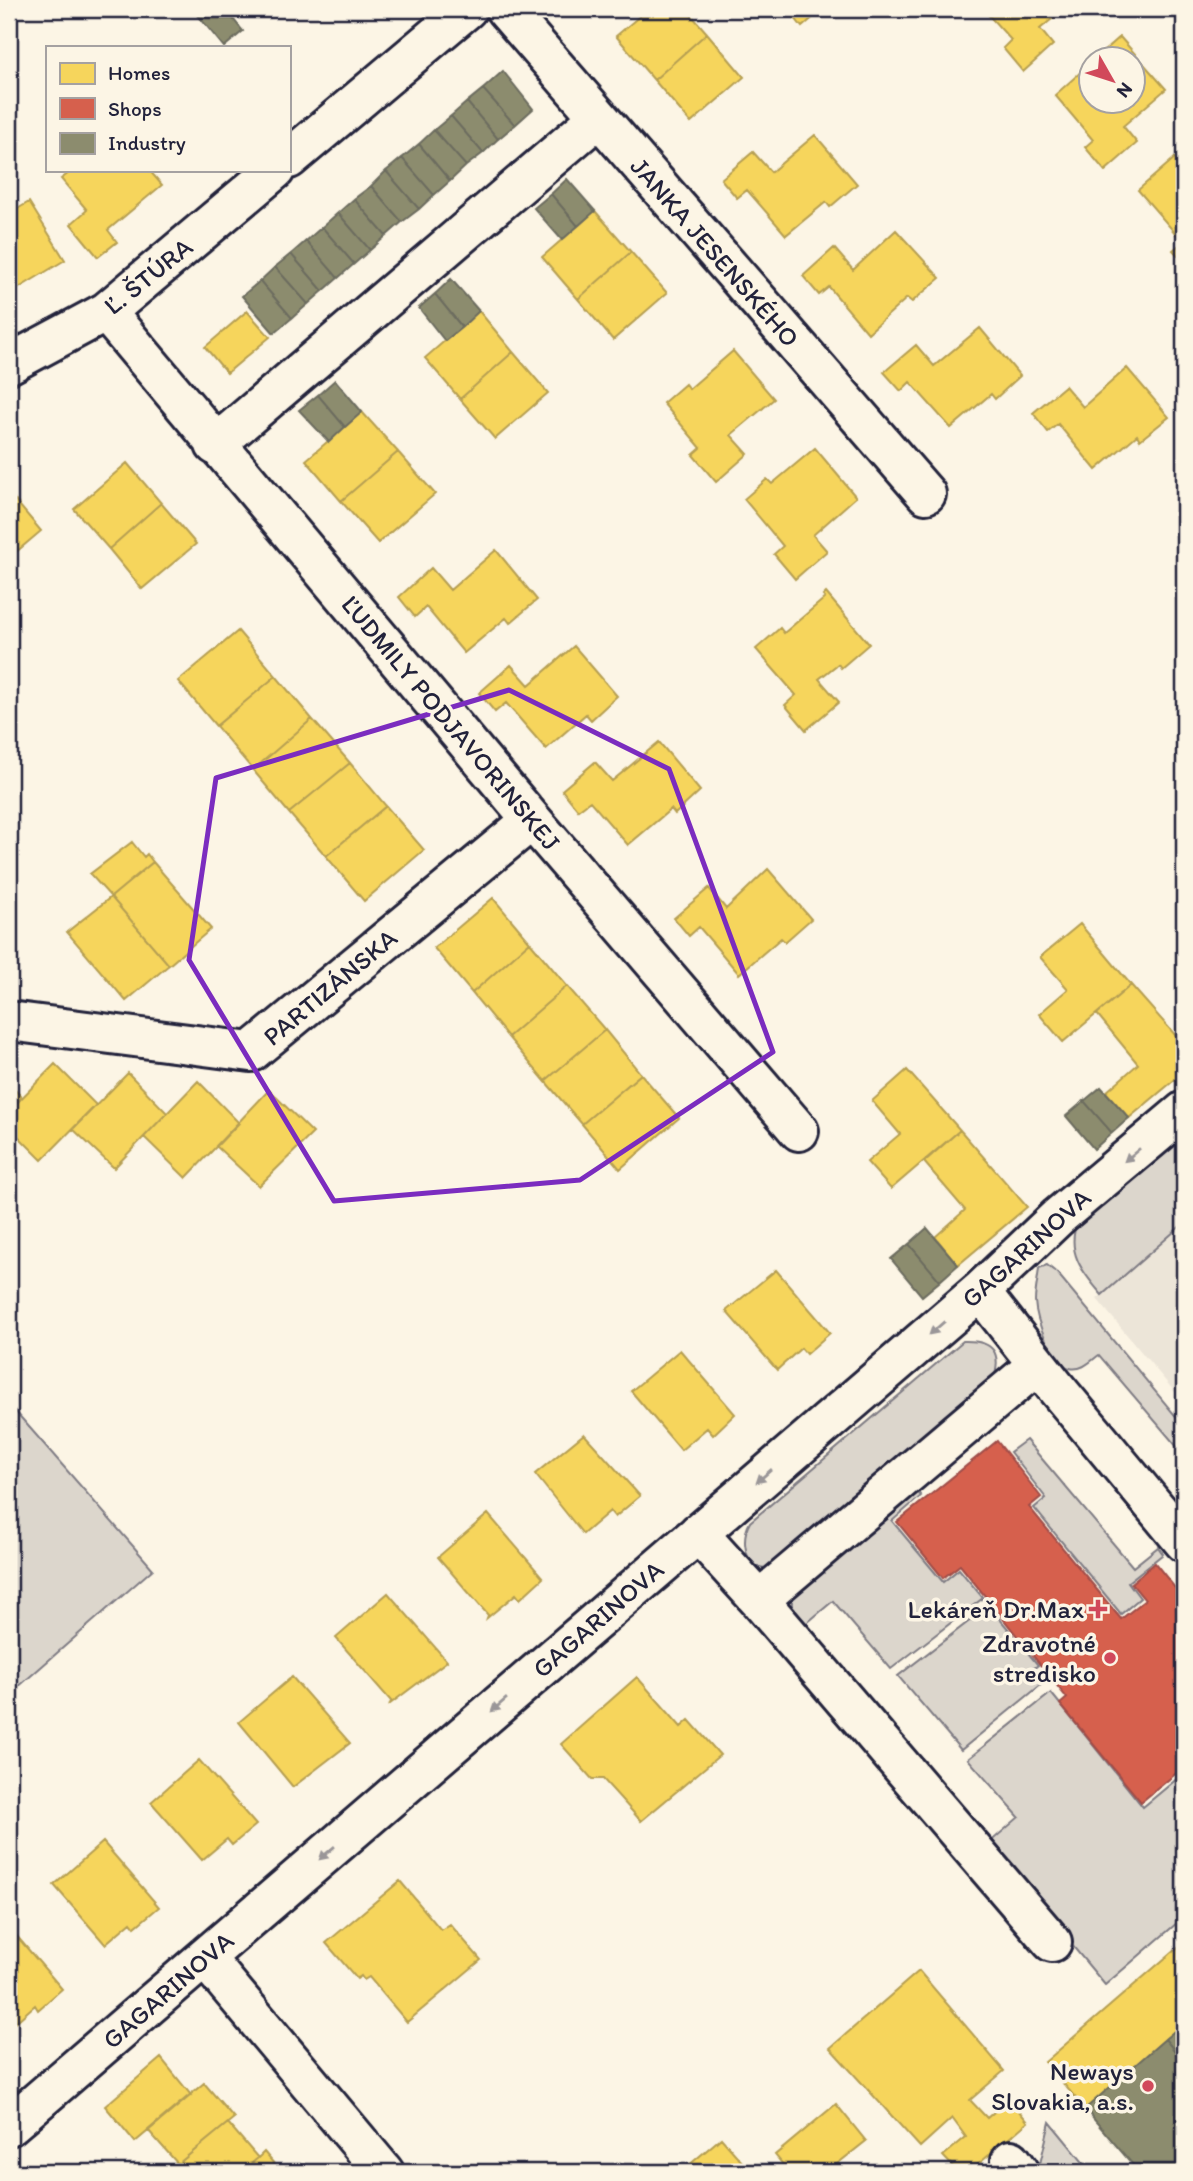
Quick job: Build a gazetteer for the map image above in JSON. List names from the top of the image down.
{
  "streets": {
    "street": [
      "JANKA JESENSKÉHO",
      "Ľ. ŠTÚRA",
      "ĽUDMILY PODJAVORINSKEJ",
      "PARTIZÁNSKA",
      "GAGARINOVA"
    ]
  },
  "crossings": [
    ["Ľ. ŠTÚRA", "ĽUDMILY PODJAVORINSKEJ"],
    ["ĽUDMILY PODJAVORINSKEJ", "PARTIZÁNSKA"]
  ],
  "one_way": ["GAGARINOVA"],
  "places": {
    "health": ["Lekáreň Dr.Max"],
    "other": ["Zdravotné stredisko", "Neways Slovakia, a.s."]
  },
  "legend": ["Homes", "Shops", "Industry"],
  "north": "bottom right"
}
